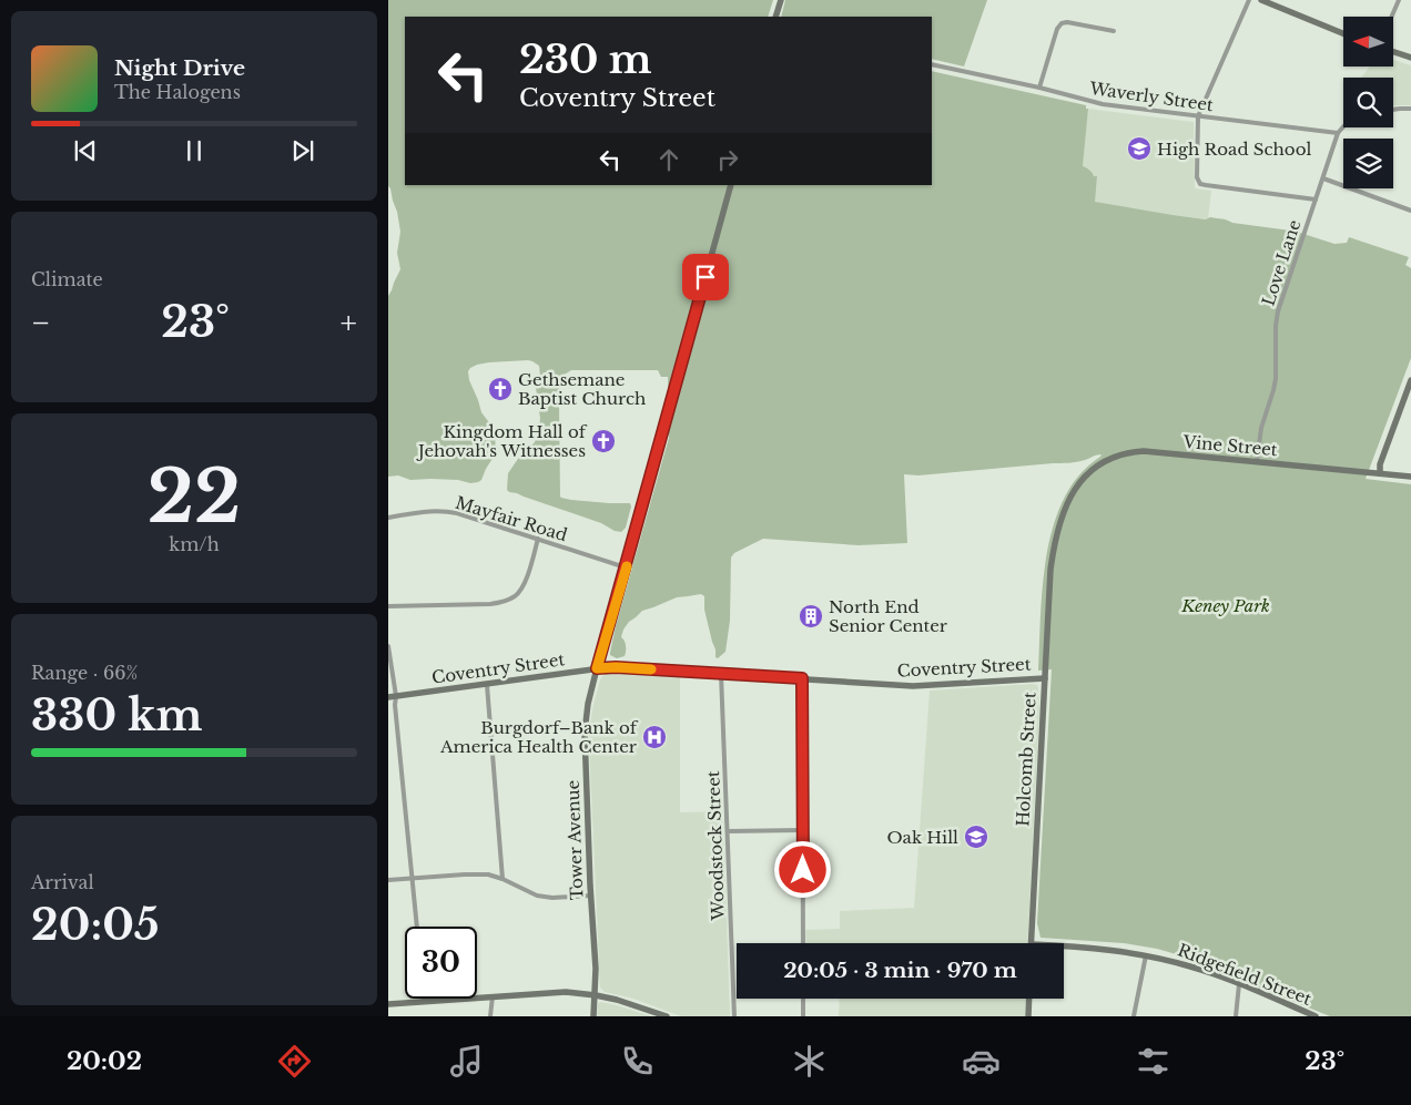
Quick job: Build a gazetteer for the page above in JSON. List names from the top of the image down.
{
  "streets": {
    "street": [
      "Waverly Street",
      "Love Lane",
      "Vine Street",
      "Mayfair Road",
      "Coventry Street",
      "Holcomb Street",
      "Tower Avenue",
      "Woodstock Street",
      "Ridgefield Street"
    ]
  },
  "crossings": [
    ["Waverly Street", "Love Lane"],
    ["Love Lane", "Vine Street"],
    ["Vine Street", "Holcomb Street"],
    ["Mayfair Road", "Tower Avenue"],
    ["Coventry Street", "Holcomb Street"],
    ["Coventry Street", "Tower Avenue"],
    ["Coventry Street", "Woodstock Street"]
  ],
  "parks": ["Keney Park"],
  "places": {
    "school or university": ["High Road School", "Oak Hill"],
    "church": ["Gethsemane Baptist Church", "Kingdom Hall of Jehovah's Witnesses"],
    "building": ["North End Senior Center"],
    "hospital": ["Burgdorf–Bank of America Health Center"]
  },
  "north": "left",
  "page": {
    "turn": ["230 m", "Coventry Street"],
    "song": ["Night Drive", "The Halogens"],
    "tile": [
      "Climate",
      ["22", "km/h"],
      ["Range · 66%", "330 km"],
      ["Arrival", "20:05"]
    ],
    "heat": ["−", "23°", "+"],
    "limit": "30",
    "trip": "20:05 · 3 min · 970 m",
    "tabs": ["20:02", "23°"]
  }
}
